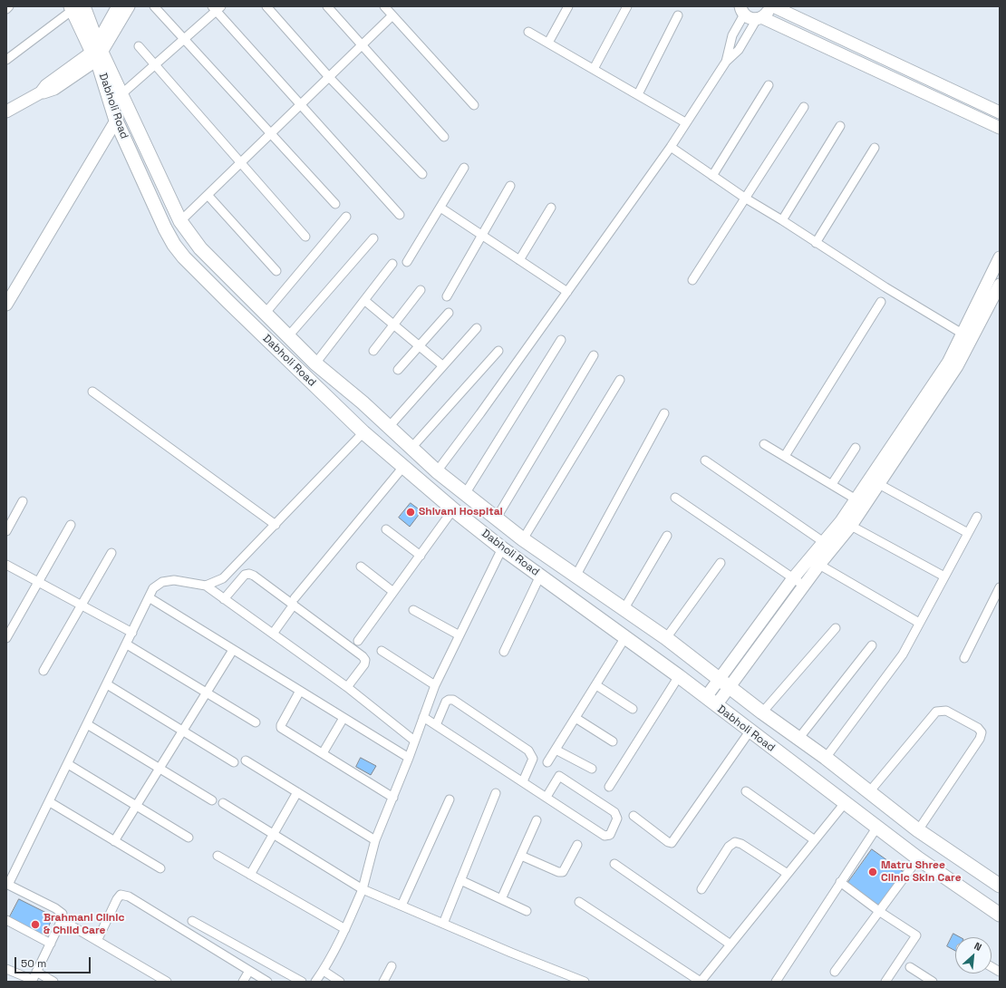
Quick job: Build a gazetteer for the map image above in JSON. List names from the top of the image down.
{
  "streets": {
    "main road": ["Dabholi Road"]
  },
  "places": ["Shivani Hospital", "Matru Shree Clinic Skin Care", "Brahmani Clinic & Child Care"],
  "scale_bar": "50 m",
  "north": "top right"
}
